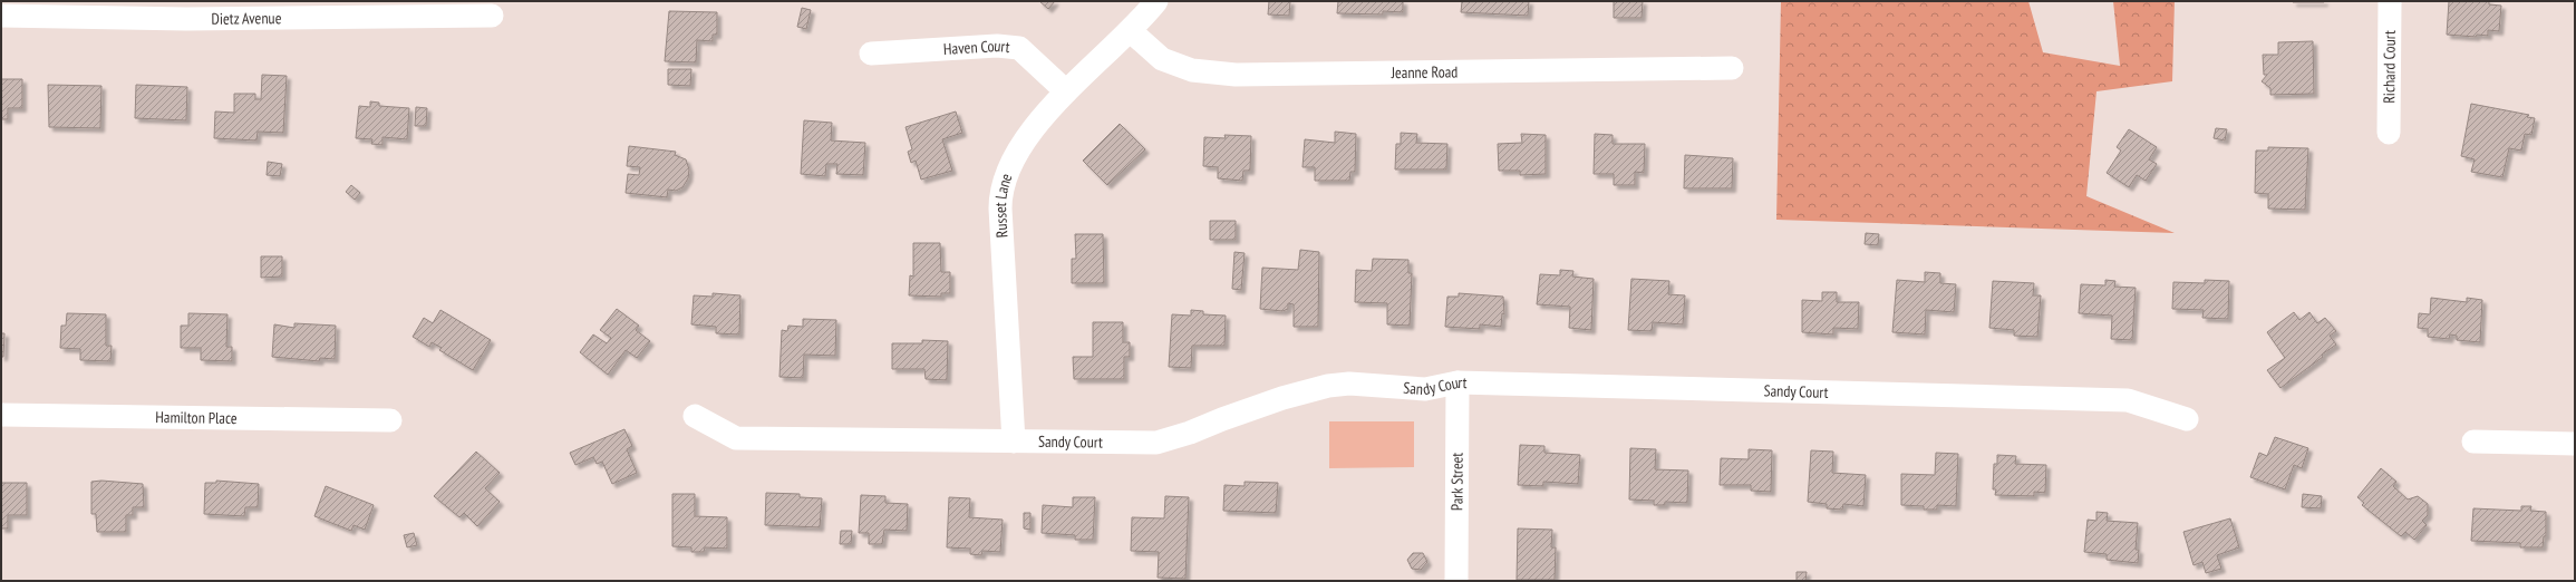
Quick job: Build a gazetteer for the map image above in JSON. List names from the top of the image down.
{
  "streets": {
    "street": [
      "Dietz Avenue",
      "Haven Court",
      "Richard Court",
      "Jeanne Road",
      "Russet Lane",
      "Sandy Court",
      "Hamilton Place",
      "Park Street"
    ]
  },
  "crossings": [
    ["Haven Court", "Russet Lane"],
    ["Jeanne Road", "Russet Lane"],
    ["Russet Lane", "Sandy Court"],
    ["Sandy Court", "Park Street"]
  ]
}
